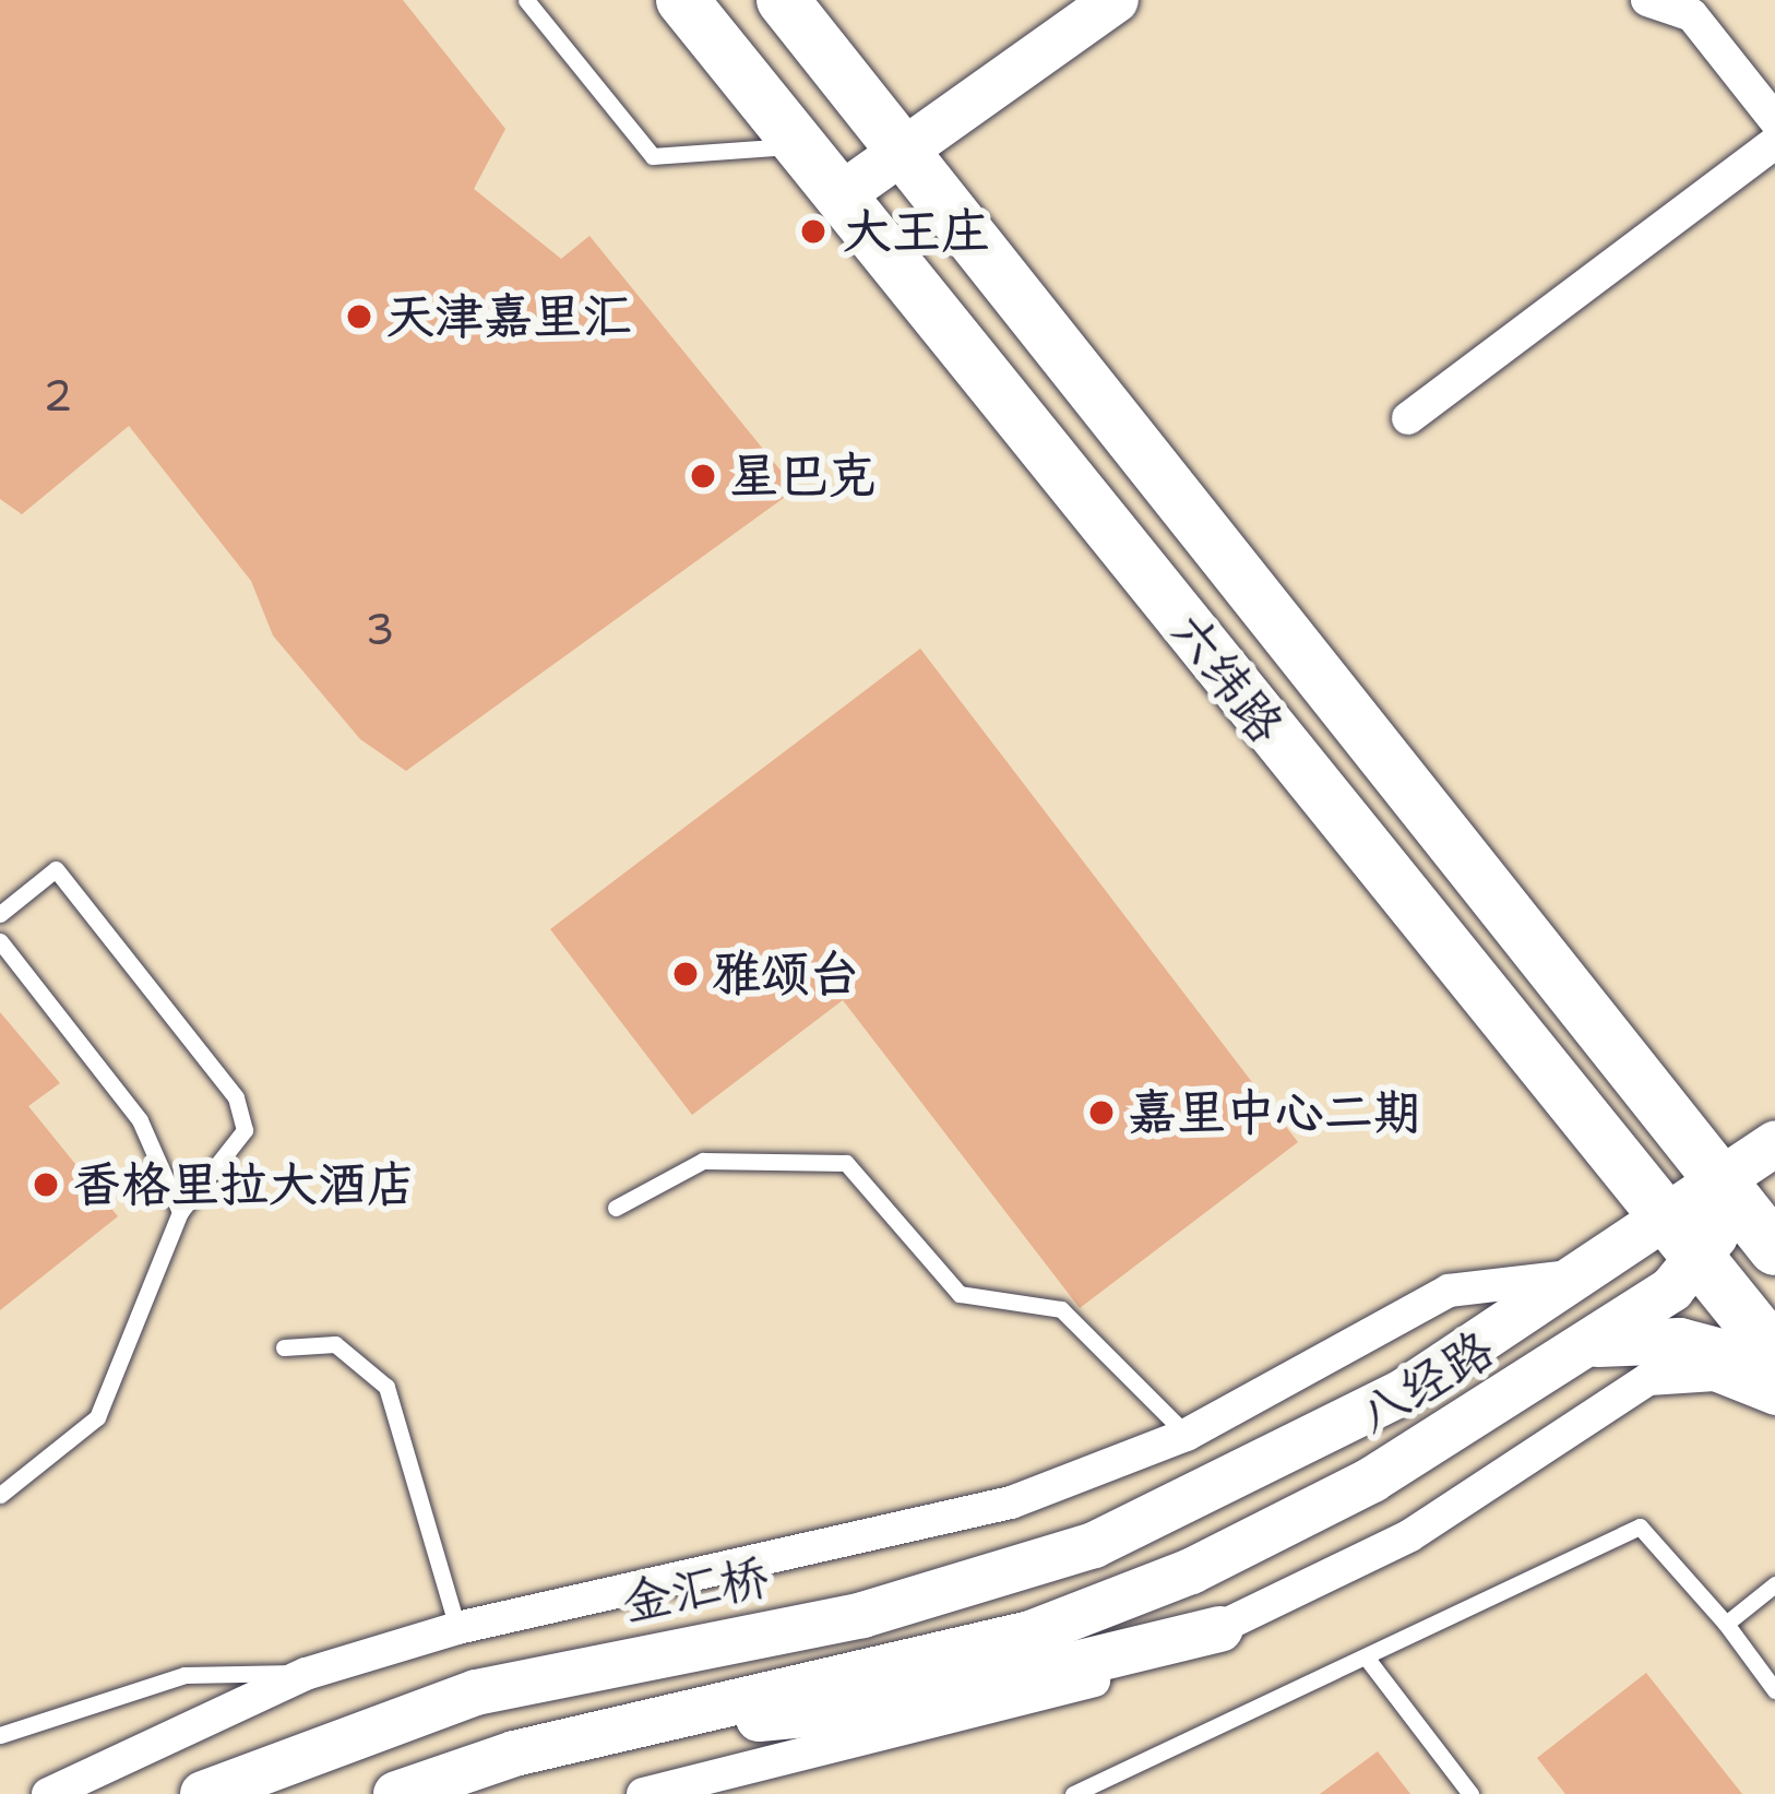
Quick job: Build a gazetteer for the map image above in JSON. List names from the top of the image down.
{
  "streets": {
    "main road": ["六纬路", "八经路", "金汇桥"]
  },
  "crossings": [
    ["六纬路", "八经路"],
    ["八经路", "金汇桥"]
  ],
  "places": [
    "大王庄",
    "天津嘉里汇",
    "星巴克",
    "雅颂台",
    "嘉里中心二期",
    "香格里拉大酒店"
  ],
  "house_numbers": ["2", "3"]
}
